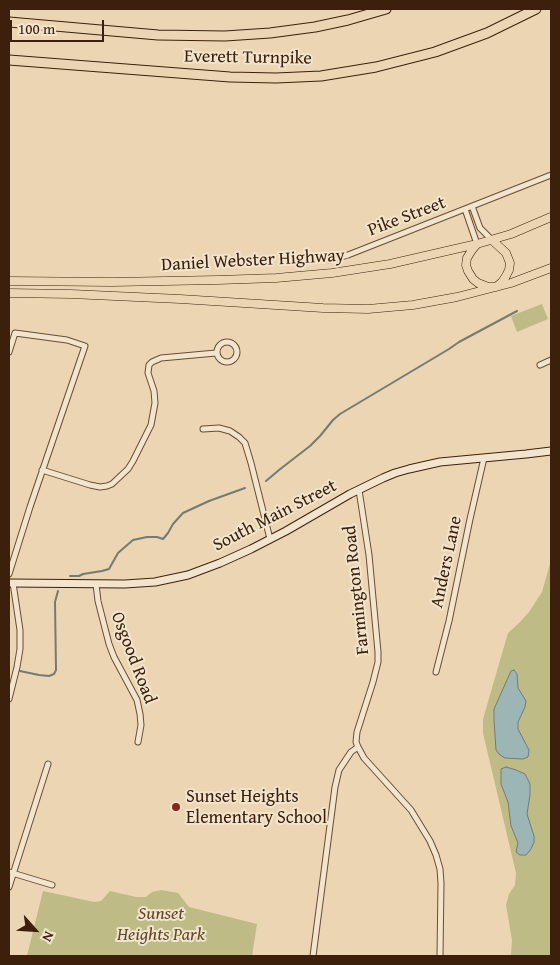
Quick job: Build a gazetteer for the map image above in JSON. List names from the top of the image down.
{
  "streets": {
    "highway": ["Everett Turnpike"],
    "main road": ["Daniel Webster Highway"],
    "street": [
      "Pike Street",
      "South Main Street",
      "Anders Lane",
      "Farmington Road",
      "Osgood Road"
    ]
  },
  "crossings": [
    ["Pike Street", "Daniel Webster Highway"],
    ["South Main Street", "Anders Lane"],
    ["South Main Street", "Farmington Road"],
    ["South Main Street", "Osgood Road"]
  ],
  "parks": ["Sunset Heights Park"],
  "places": ["Sunset Heights Elementary School"],
  "scale_bar": "100 m",
  "north": "bottom right"
}
